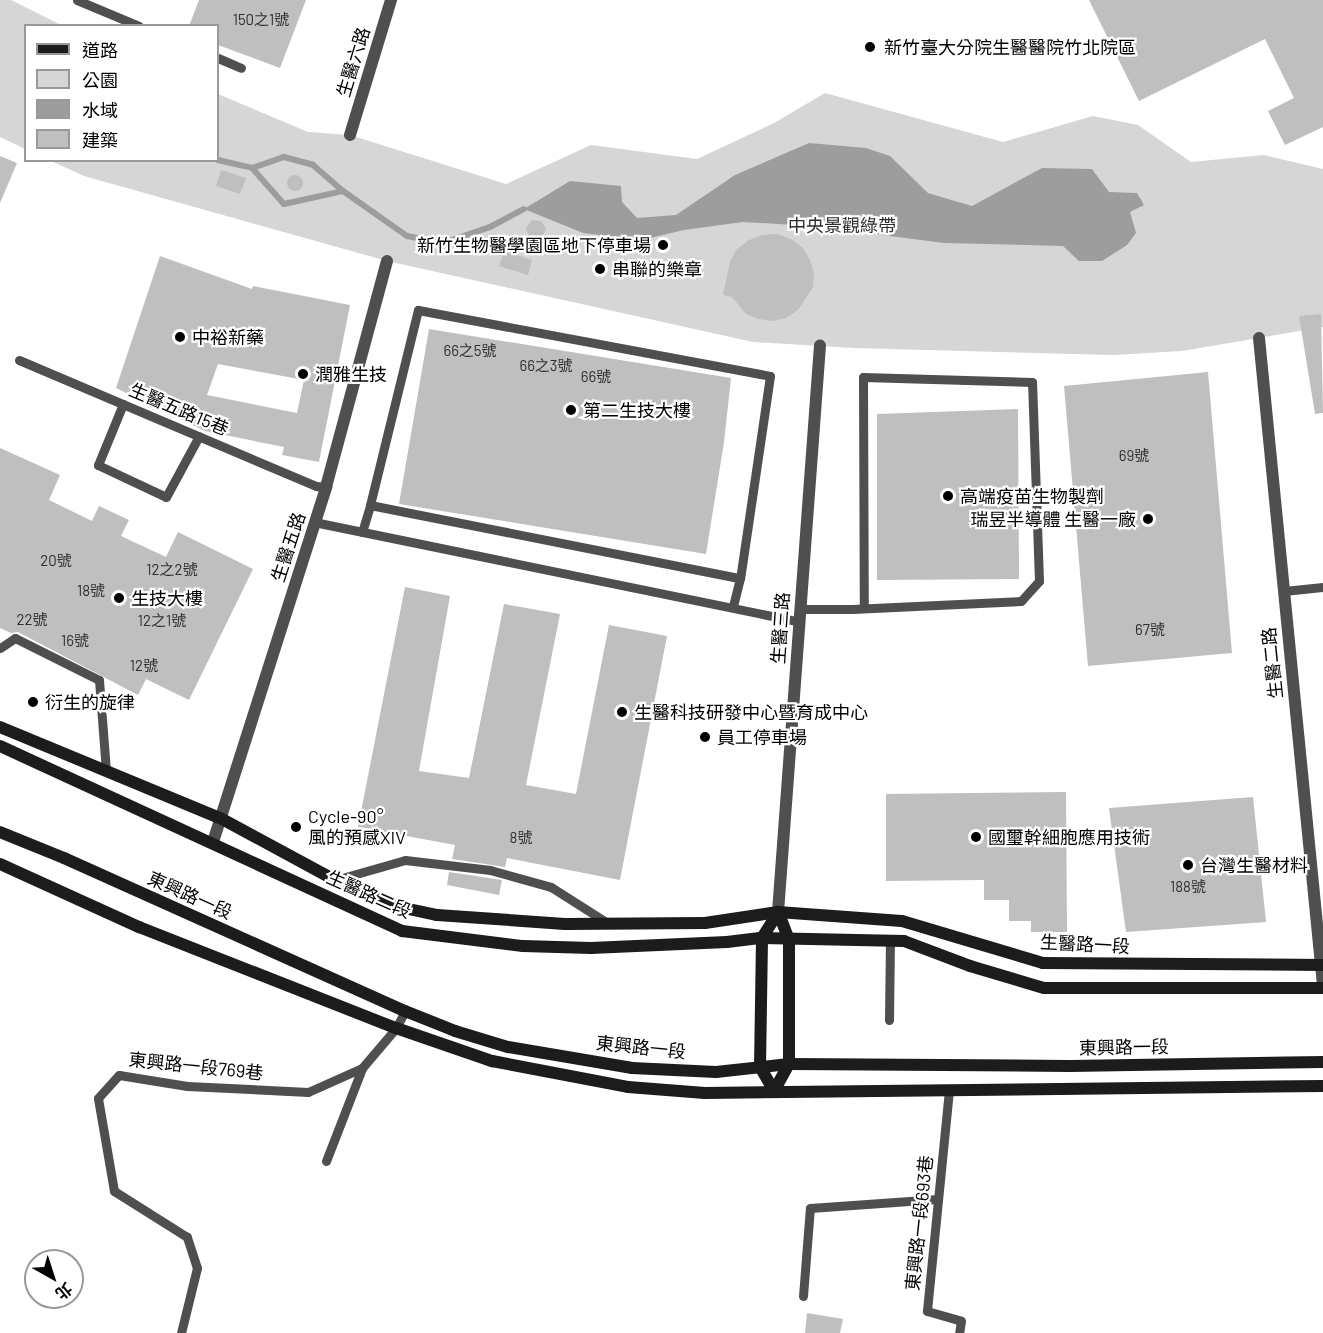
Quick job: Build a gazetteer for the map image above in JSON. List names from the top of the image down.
{
  "streets": {
    "street": [
      "生醫六路",
      "生醫五路",
      "生醫三路",
      "生醫二路",
      "生醫路二段",
      "東興路一段",
      "生醫路一段"
    ],
    "lane": ["生醫五路15巷", "東興路一段769巷", "東興路一段693巷"]
  },
  "crossings": [
    ["生醫五路15巷", "生醫五路"],
    ["生醫五路", "生醫路二段"],
    ["生醫三路", "生醫路二段"],
    ["生醫三路", "生醫路一段"],
    ["生醫二路", "生醫路一段"],
    ["生醫路二段", "生醫路一段"],
    ["東興路一段", "東興路一段769巷"],
    ["東興路一段", "東興路一段693巷"]
  ],
  "parks": ["中央景觀綠帶"],
  "places": [
    "新竹臺大分院生醫醫院竹北院區",
    "新竹生物醫學園區地下停車場",
    "串聯的樂章",
    "中裕新藥",
    "潤雅生技",
    "第二生技大樓",
    "高端疫苗生物製劑",
    "瑞昱半導體 生醫一廠",
    "生技大樓",
    "衍生的旋律",
    "生醫科技研發中心暨育成中心",
    "員工停車場",
    "Cycle-90° 風的預感XIV",
    "國璽幹細胞應用技術",
    "台灣生醫材料"
  ],
  "house_numbers": [
    "150之1號",
    "66之5號",
    "66之3號",
    "66號",
    "69號",
    "20號",
    "12之2號",
    "18號",
    "22號",
    "12之1號",
    "67號",
    "16號",
    "12號",
    "8號",
    "188號"
  ],
  "legend": [
    "道路",
    "公園",
    "水域",
    "建築"
  ],
  "north": "bottom right"
}
